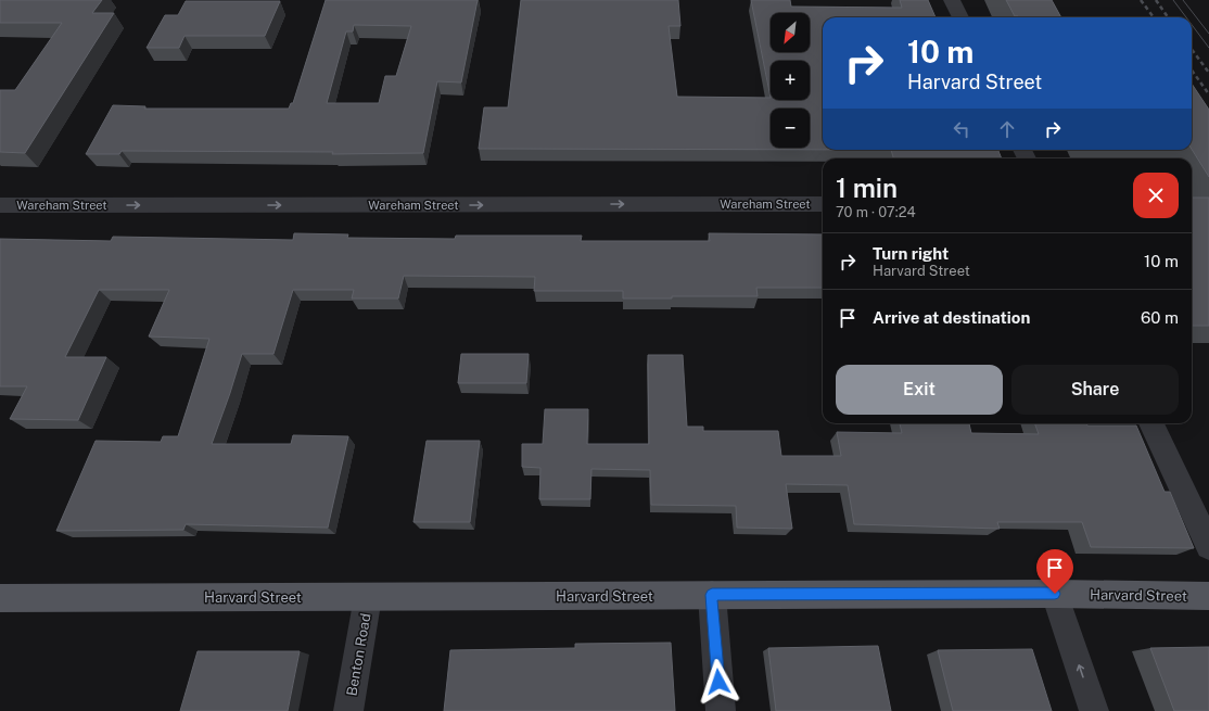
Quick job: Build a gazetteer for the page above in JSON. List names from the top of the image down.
{
  "streets": {
    "main road": ["Harvard Street"],
    "street": ["Wareham Street", "Benton Road"]
  },
  "crossings": [
    ["Harvard Street", "Benton Road"]
  ],
  "one_way": ["Wareham Street"],
  "north": "bottom left",
  "page": {
    "map_buttons": ["+", "−"],
    "turn": ["10 m", "Harvard Street"],
    "heading": ["1 min", "70 m · 07:24"],
    "list": [
      {
        "name": "Turn right",
        "note": "Harvard Street",
        "value": "10 m"
      },
      {
        "name": "Arrive at destination",
        "value": "60 m"
      }
    ],
    "buttons": ["Exit", "Share"]
  }
}
